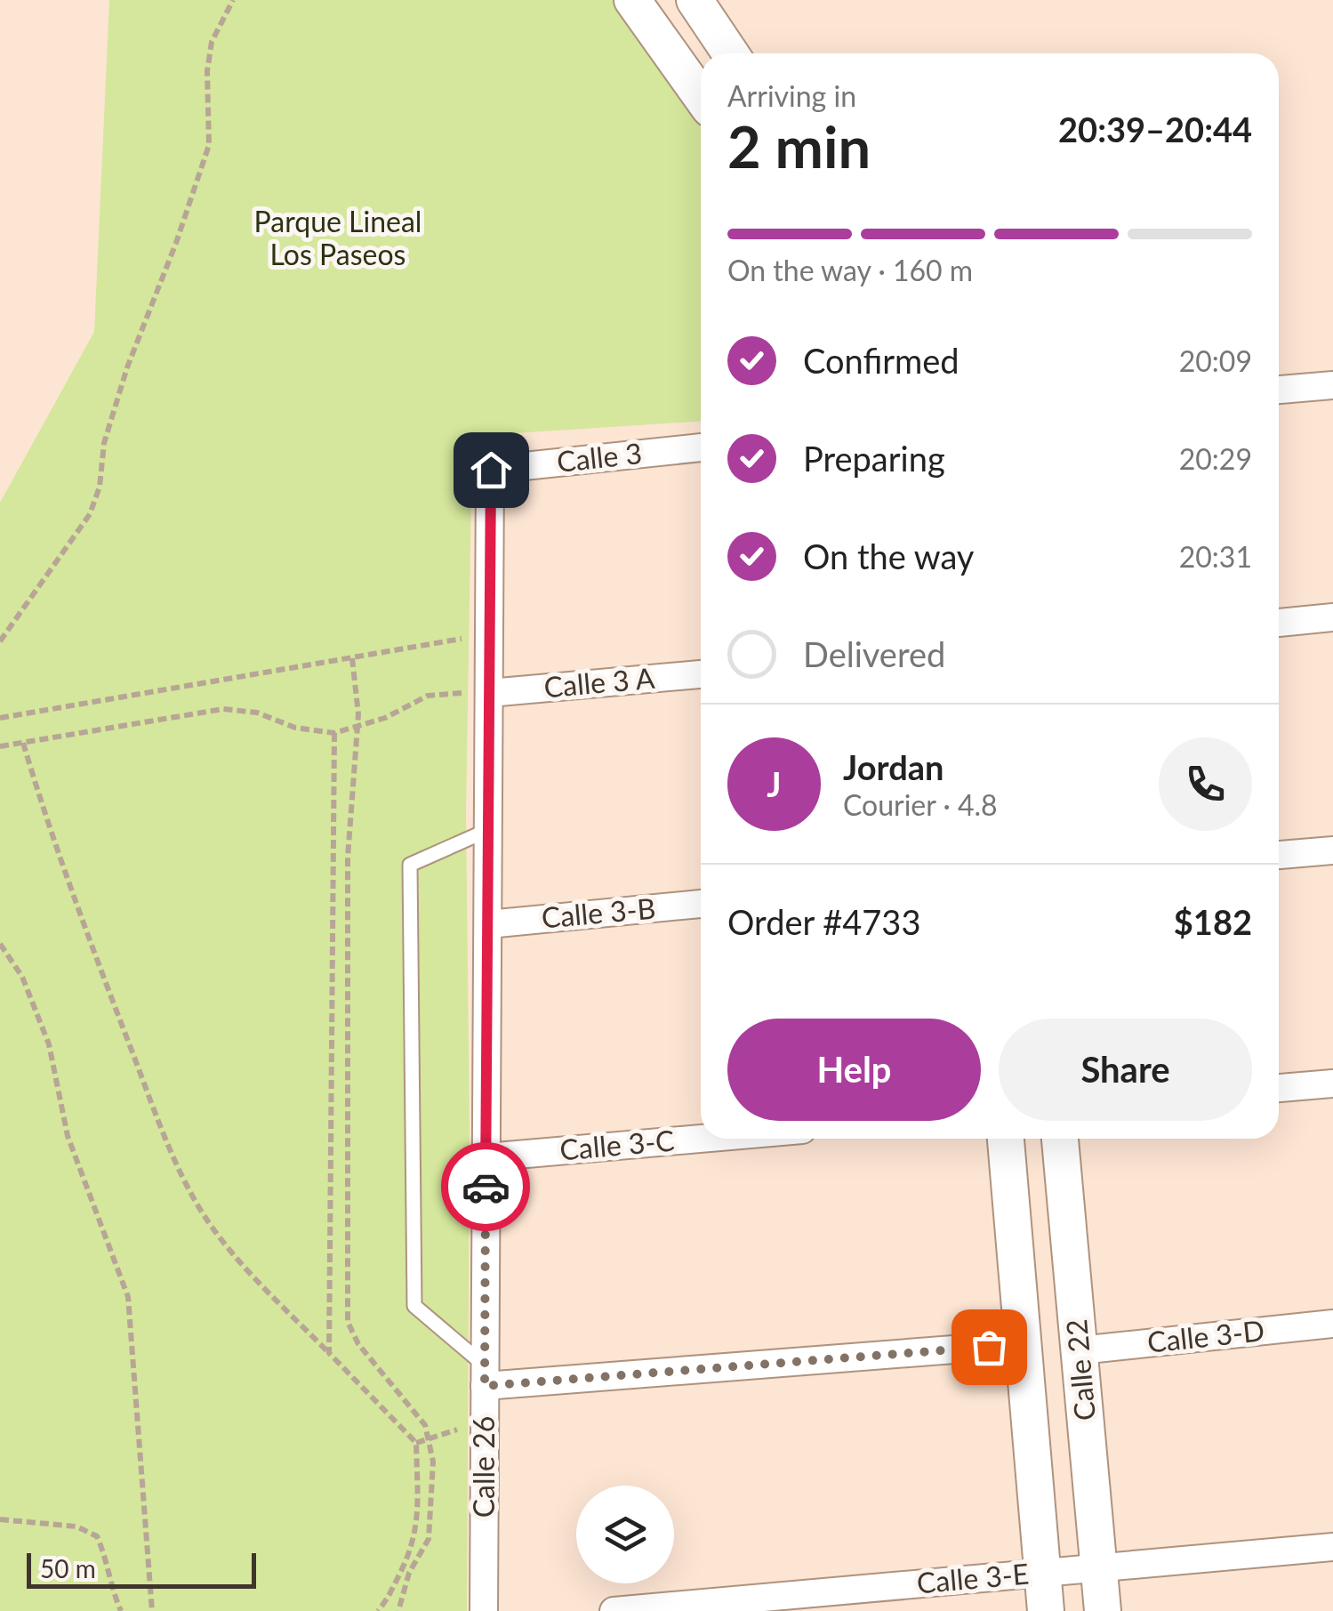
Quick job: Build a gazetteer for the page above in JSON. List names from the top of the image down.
{
  "streets": {
    "street": [
      "Calle 3",
      "Calle 3 A",
      "Calle 3-B",
      "Calle 3-C",
      "Calle 3-D",
      "Calle 22",
      "Calle 26",
      "Calle 3-E"
    ]
  },
  "crossings": [
    ["Calle 3", "Calle 26"],
    ["Calle 3 A", "Calle 26"],
    ["Calle 3-B", "Calle 26"],
    ["Calle 3-C", "Calle 26"],
    ["Calle 3-D", "Calle 22"],
    ["Calle 22", "Calle 3-E"]
  ],
  "parks": ["Parque Lineal Los Paseos"],
  "scale_bar": "50 m",
  "page": {
    "heading": ["2 min", "Arriving in", "20:39–20:44"],
    "panel": [
      "Jordan",
      "Courier · 4.8",
      "Order #4733",
      "$182"
    ],
    "bar": "On the way · 160 m",
    "list": [
      ["Confirmed", "20:09"],
      ["Preparing", "20:29"],
      ["On the way", "20:31"],
      "Delivered"
    ],
    "round": "J",
    "buttons": ["Help", "Share"],
    "scale": "50 m"
  }
}
